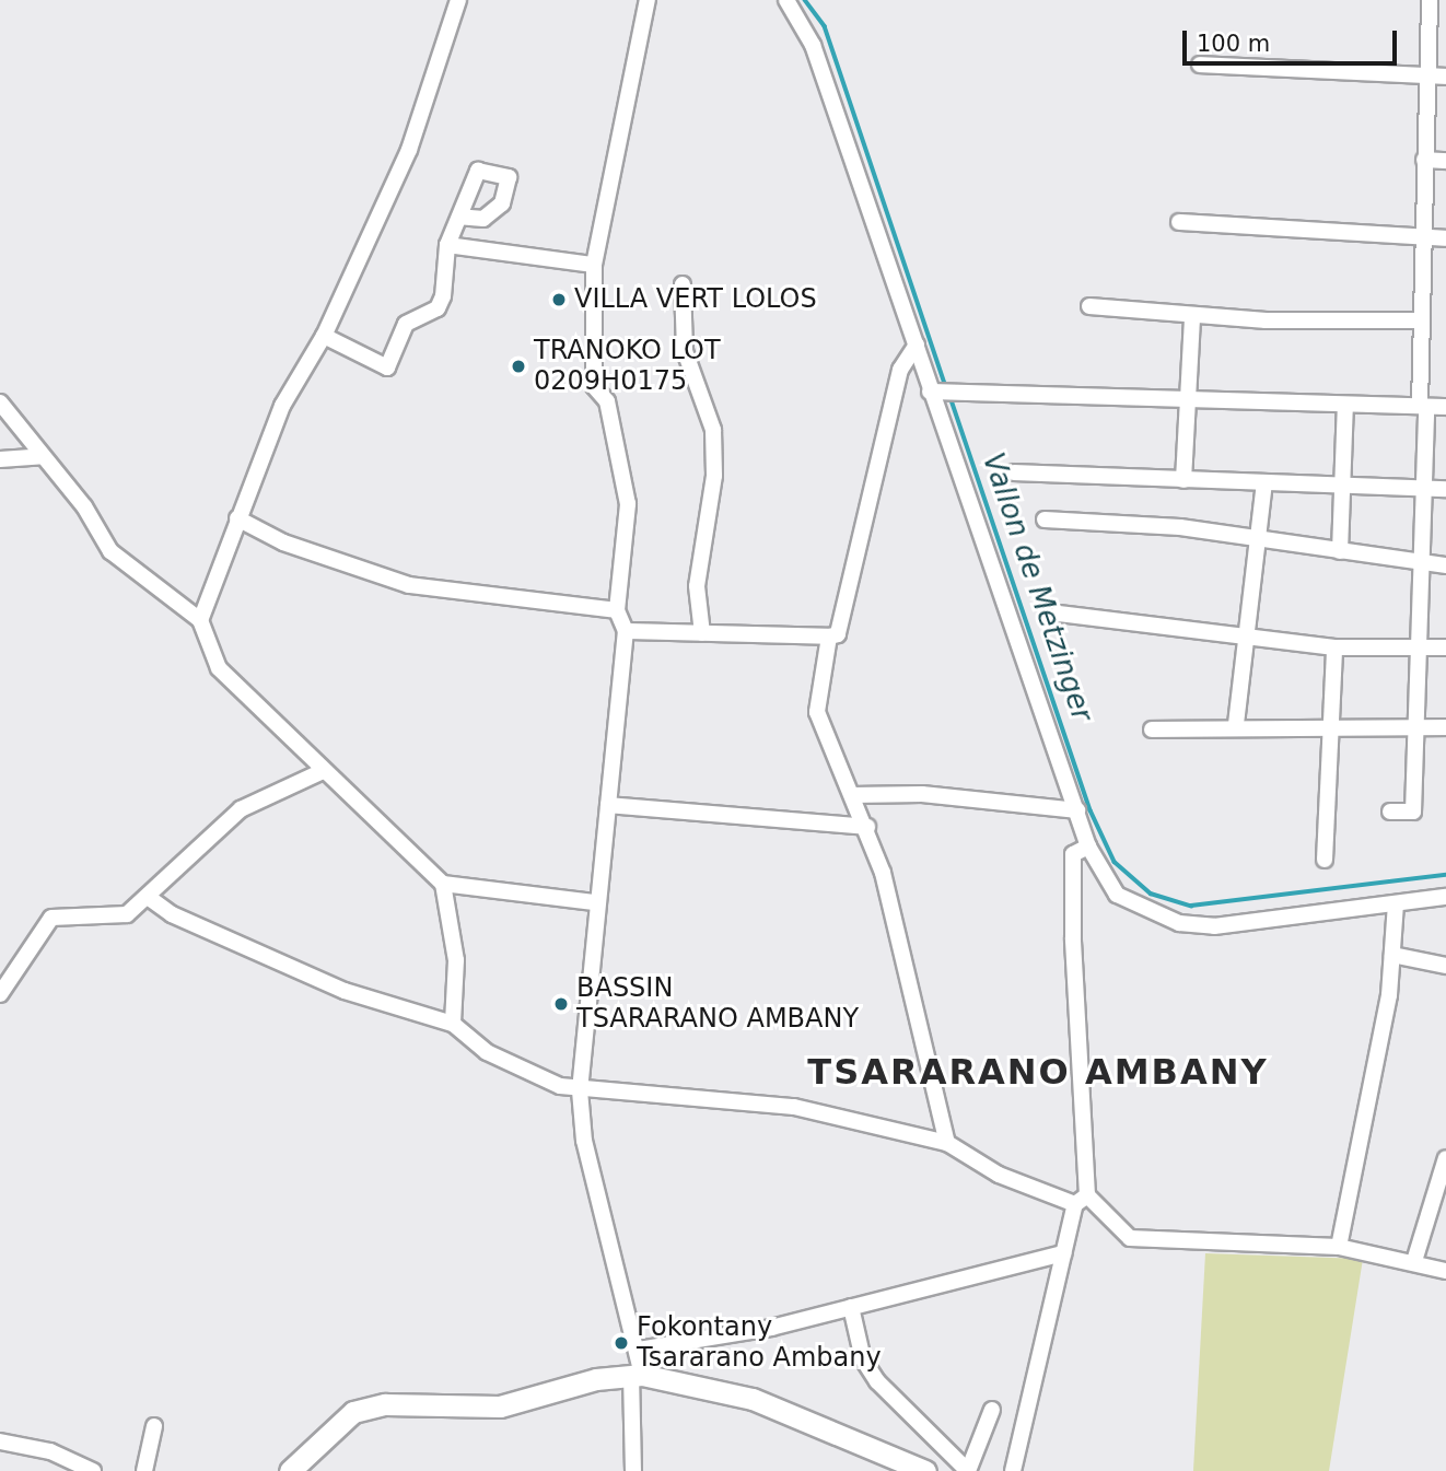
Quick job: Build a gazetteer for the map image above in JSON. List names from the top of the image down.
{
  "districts": ["TSARARANO AMBANY"],
  "water": ["Vallon de Metzinger"],
  "places": [
    "VILLA VERT LOLOS",
    "TRANOKO LOT 0209H0175",
    "BASSIN TSARARANO AMBANY",
    "Fokontany Tsararano Ambany"
  ],
  "scale_bar": "100 m"
}
